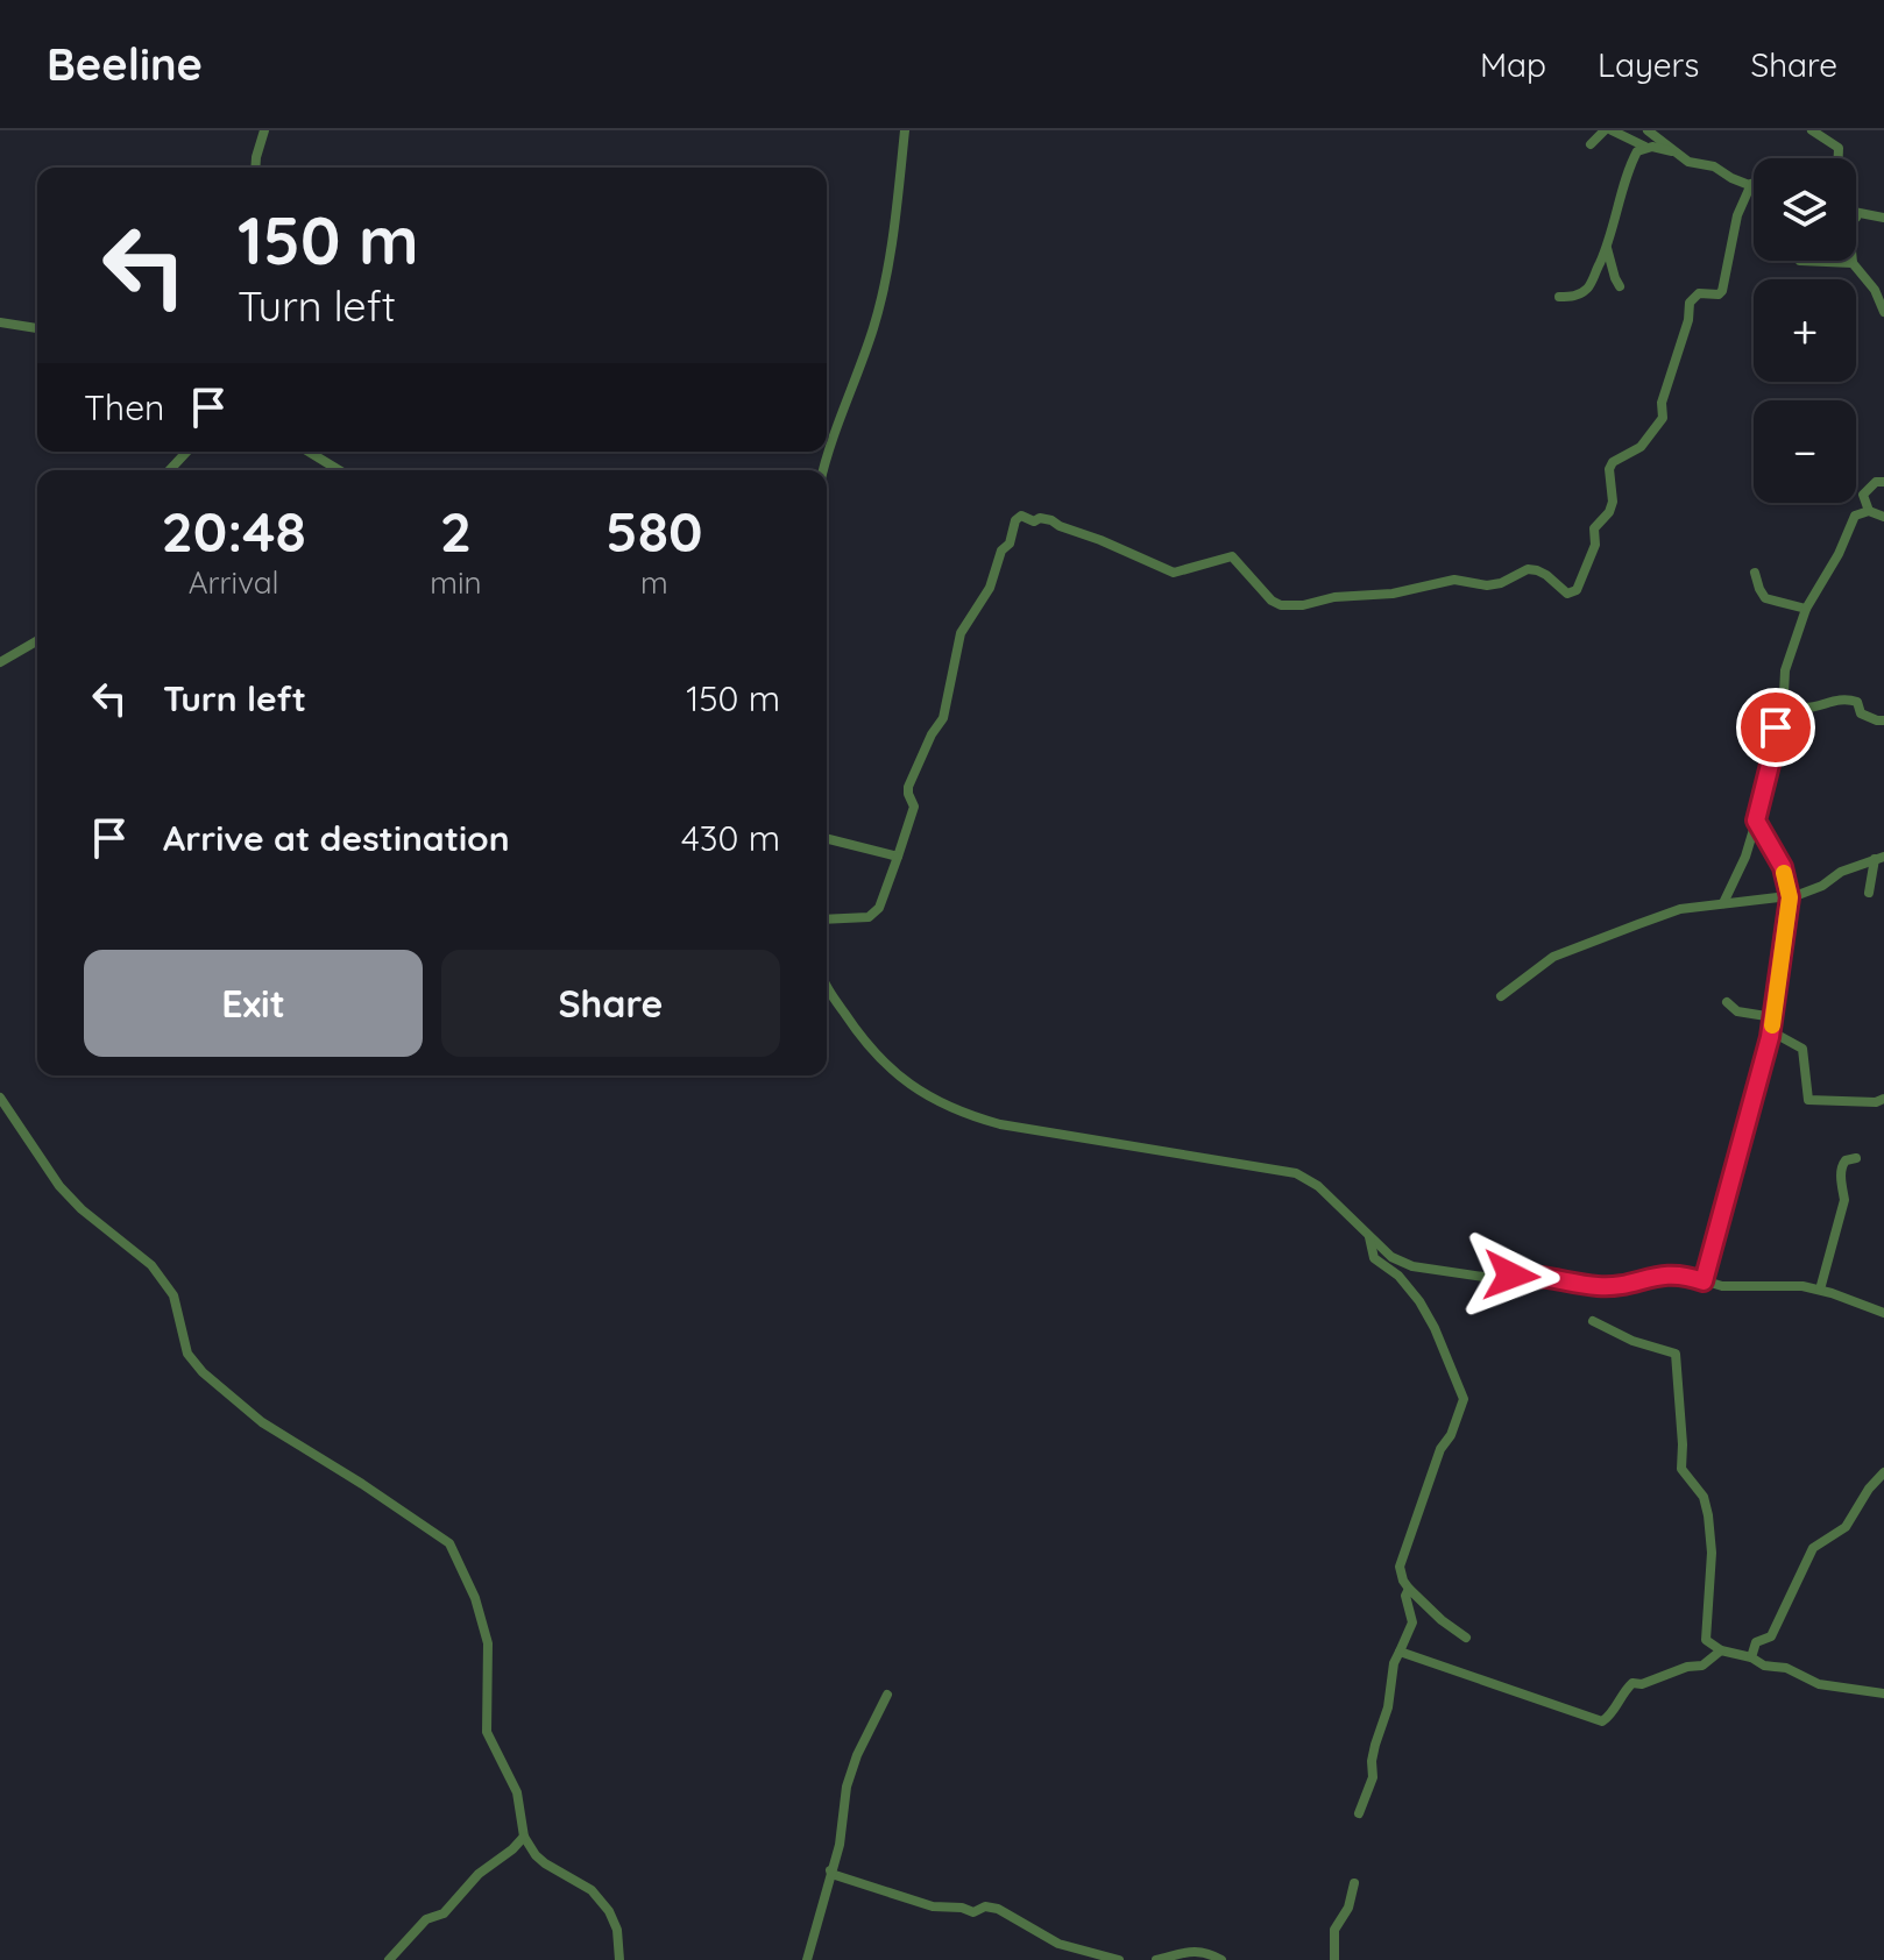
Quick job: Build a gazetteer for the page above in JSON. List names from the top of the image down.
{
  "page": {
    "header": "Beeline",
    "nav": ["Map", "Layers", "Share"],
    "map_buttons": ["+", "−"],
    "turn": ["150 m", "Turn left"],
    "then": "Then",
    "eta": [
      "20:48",
      "Arrival",
      "2",
      "min",
      "580",
      "m"
    ],
    "list": [
      {
        "name": "Turn left",
        "value": "150 m"
      },
      {
        "name": "Arrive at destination",
        "value": "430 m"
      }
    ],
    "buttons": ["Exit", "Share"]
  }
}
